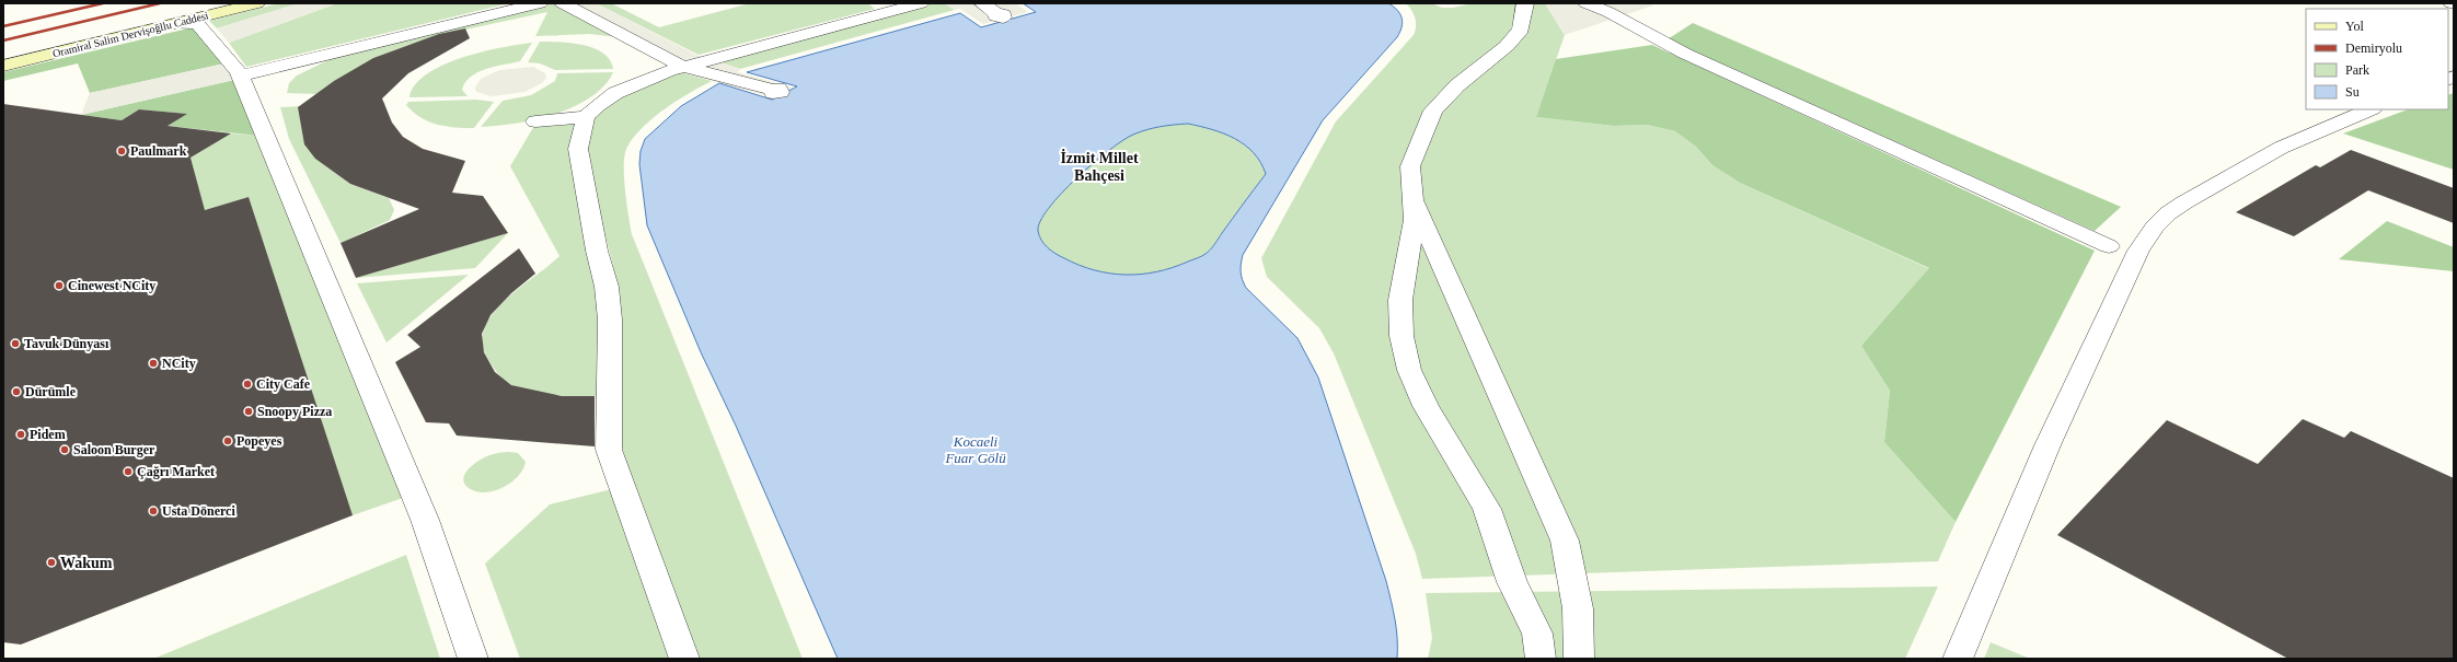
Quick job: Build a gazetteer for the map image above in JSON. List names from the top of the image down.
{
  "streets": {
    "main road": ["Oramiral Salim Dervişoğllu Caddesi"]
  },
  "districts": ["İzmit Millet Bahçesi"],
  "water": ["Kocaeli Fuar Gölü"],
  "places": [
    "Paulmark",
    "Cinewest NCity",
    "Tavuk Dünyası",
    "NCity",
    "City Cafe",
    "Dürümle",
    "Snoopy Pizza",
    "Pidem",
    "Popeyes",
    "Saloon Burger",
    "Çağrı Market",
    "Usta Dönerci",
    "Wakum"
  ],
  "legend": [
    "Yol",
    "Demiryolu",
    "Park",
    "Su"
  ]
}
